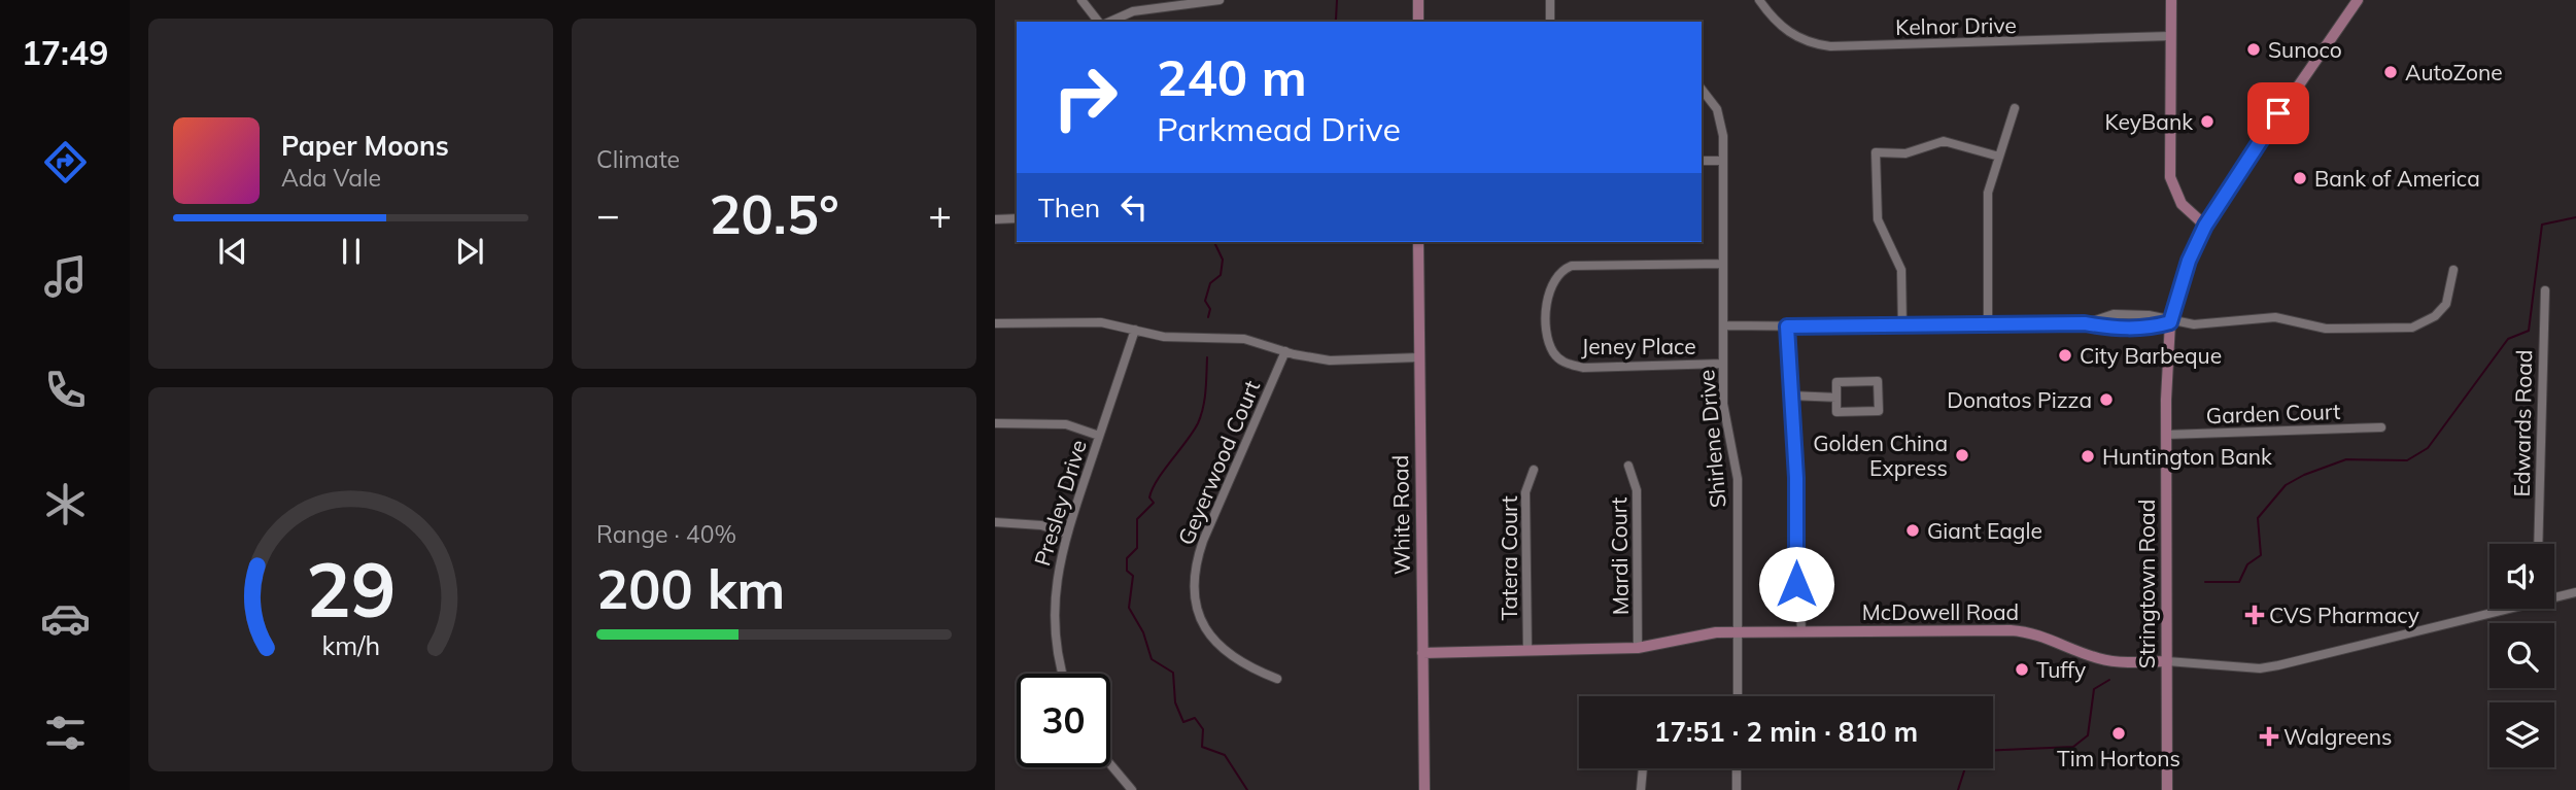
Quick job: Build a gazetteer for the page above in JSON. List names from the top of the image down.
{
  "streets": {
    "street": [
      "Kelnor Drive",
      "Jeney Place",
      "Garden Court",
      "Edwards Road",
      "Shirlene Drive",
      "Geyerwood Court",
      "Presley Drive",
      "White Road",
      "Mardi Court",
      "Tatera Court",
      "Stringtown Road",
      "McDowell Road"
    ]
  },
  "crossings": [
    ["Jeney Place", "Shirlene Drive"],
    ["Garden Court", "Stringtown Road"],
    ["Shirlene Drive", "McDowell Road"],
    ["White Road", "McDowell Road"],
    ["Mardi Court", "McDowell Road"],
    ["Tatera Court", "McDowell Road"],
    ["Stringtown Road", "McDowell Road"]
  ],
  "places": {
    "other": [
      "Sunoco",
      "AutoZone",
      "KeyBank",
      "Bank of America",
      "City Barbeque",
      "Donatos Pizza",
      "Golden China Express",
      "Huntington Bank",
      "Giant Eagle",
      "Tuffy",
      "Tim Hortons"
    ],
    "health": ["CVS Pharmacy", "Walgreens"]
  },
  "page": {
    "tabs": "17:49",
    "tile": [
      "Climate",
      ["Range · 40%", "200 km"]
    ],
    "turn": ["240 m", "Parkmead Drive"],
    "song": ["Paper Moons", "Ada Vale"],
    "then": "Then",
    "heat": ["−", "20.5°", "+"],
    "limit": "30",
    "trip": "17:51 · 2 min · 810 m",
    "gauge": ["29", "km/h"]
  }
}
